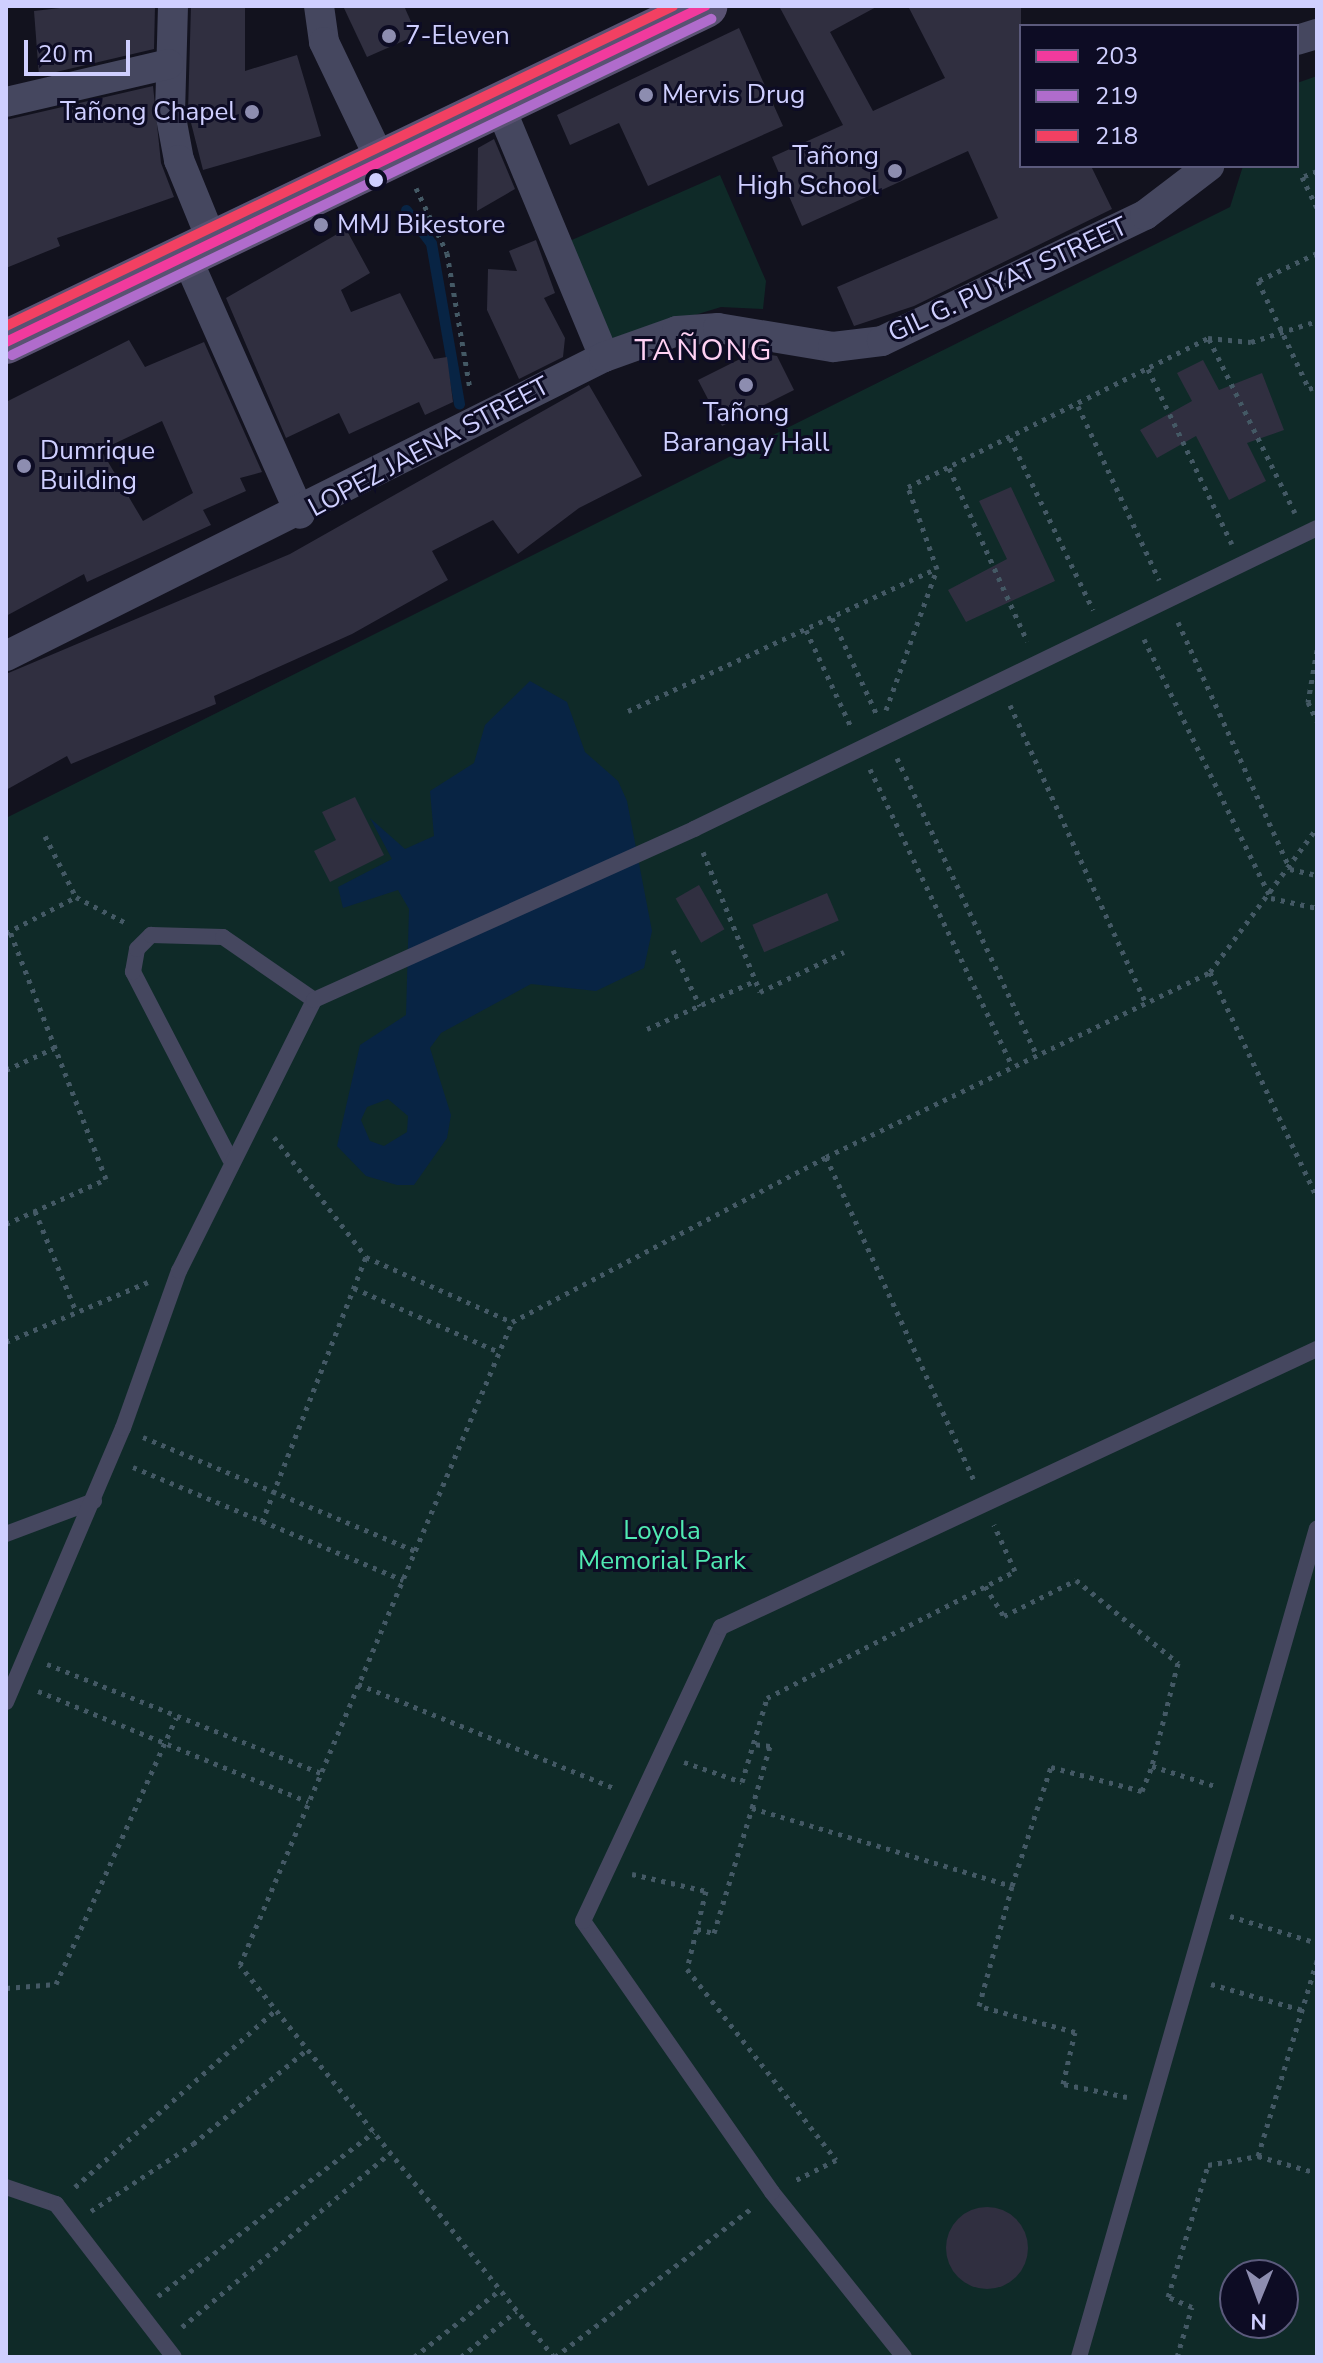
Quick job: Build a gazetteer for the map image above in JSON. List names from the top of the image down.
{
  "streets": {
    "street": ["GIL G. PUYAT STREET", "LOPEZ JAENA STREET"]
  },
  "crossings": [
    ["GIL G. PUYAT STREET", "LOPEZ JAENA STREET"]
  ],
  "districts": ["TAÑONG"],
  "parks": ["Loyola Memorial Park"],
  "places": [
    "7-Eleven",
    "Mervis Drug",
    "Tañong Chapel",
    "Tañong High School",
    "MMJ Bikestore",
    "Tañong Barangay Hall",
    "Dumrique Building"
  ],
  "lines": ["transit line 203", "transit line 218", "transit line 219"],
  "legend": ["203", "219", "218"],
  "scale_bar": "20 m",
  "north": "bottom"
}
